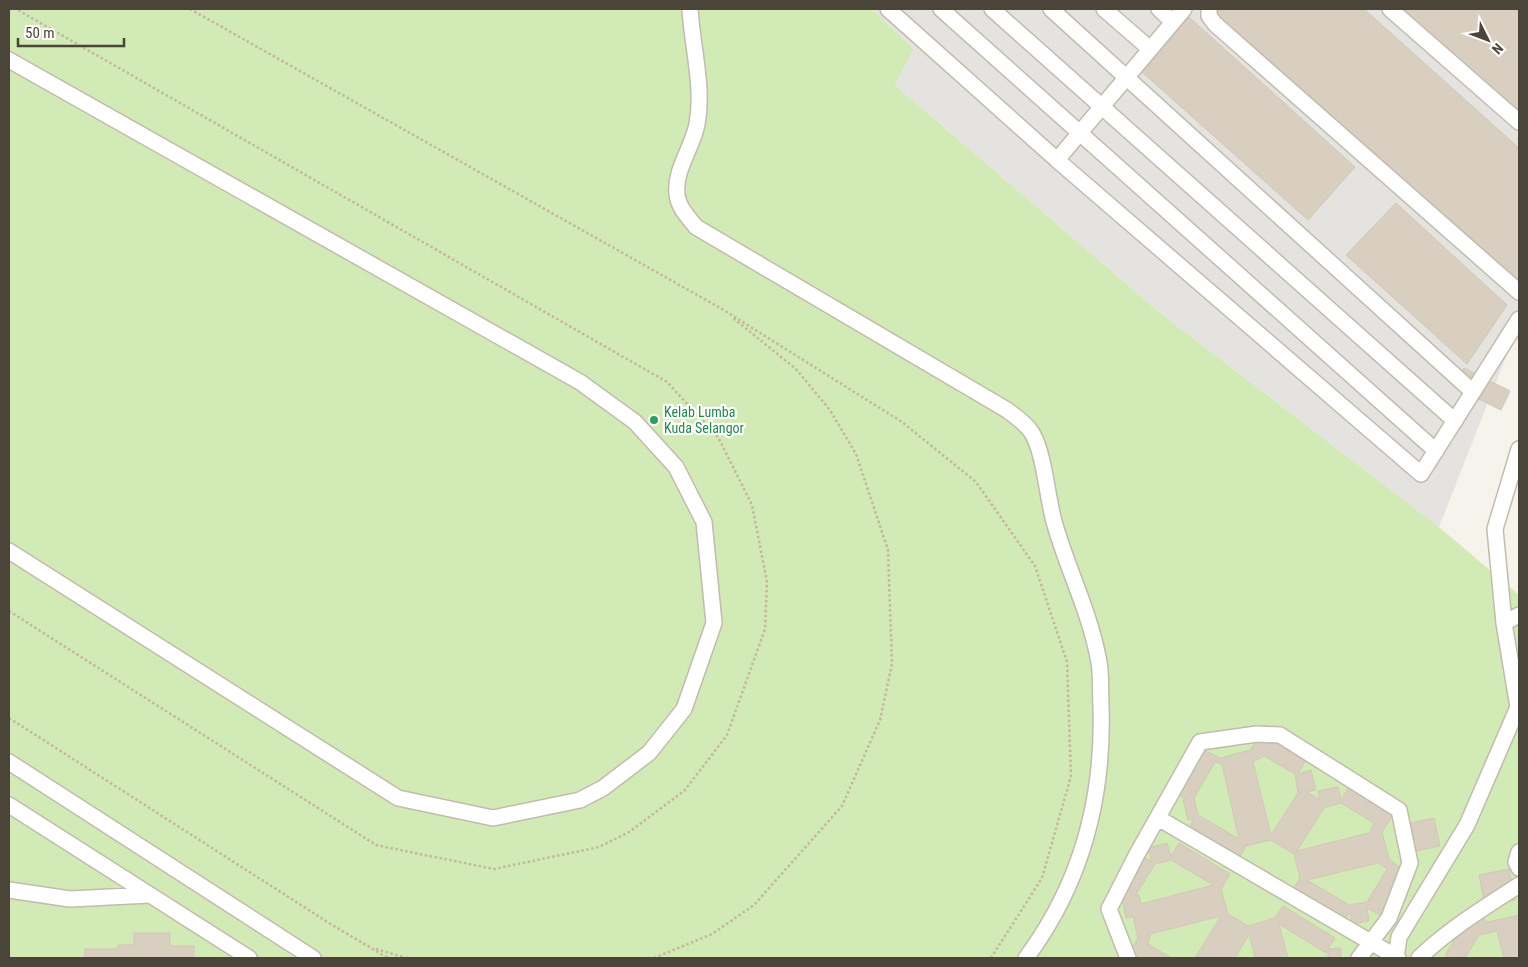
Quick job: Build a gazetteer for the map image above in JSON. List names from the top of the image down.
{
  "places": ["Kelab Lumba Kuda Selangor"],
  "scale_bar": "50 m",
  "north": "bottom right"
}
